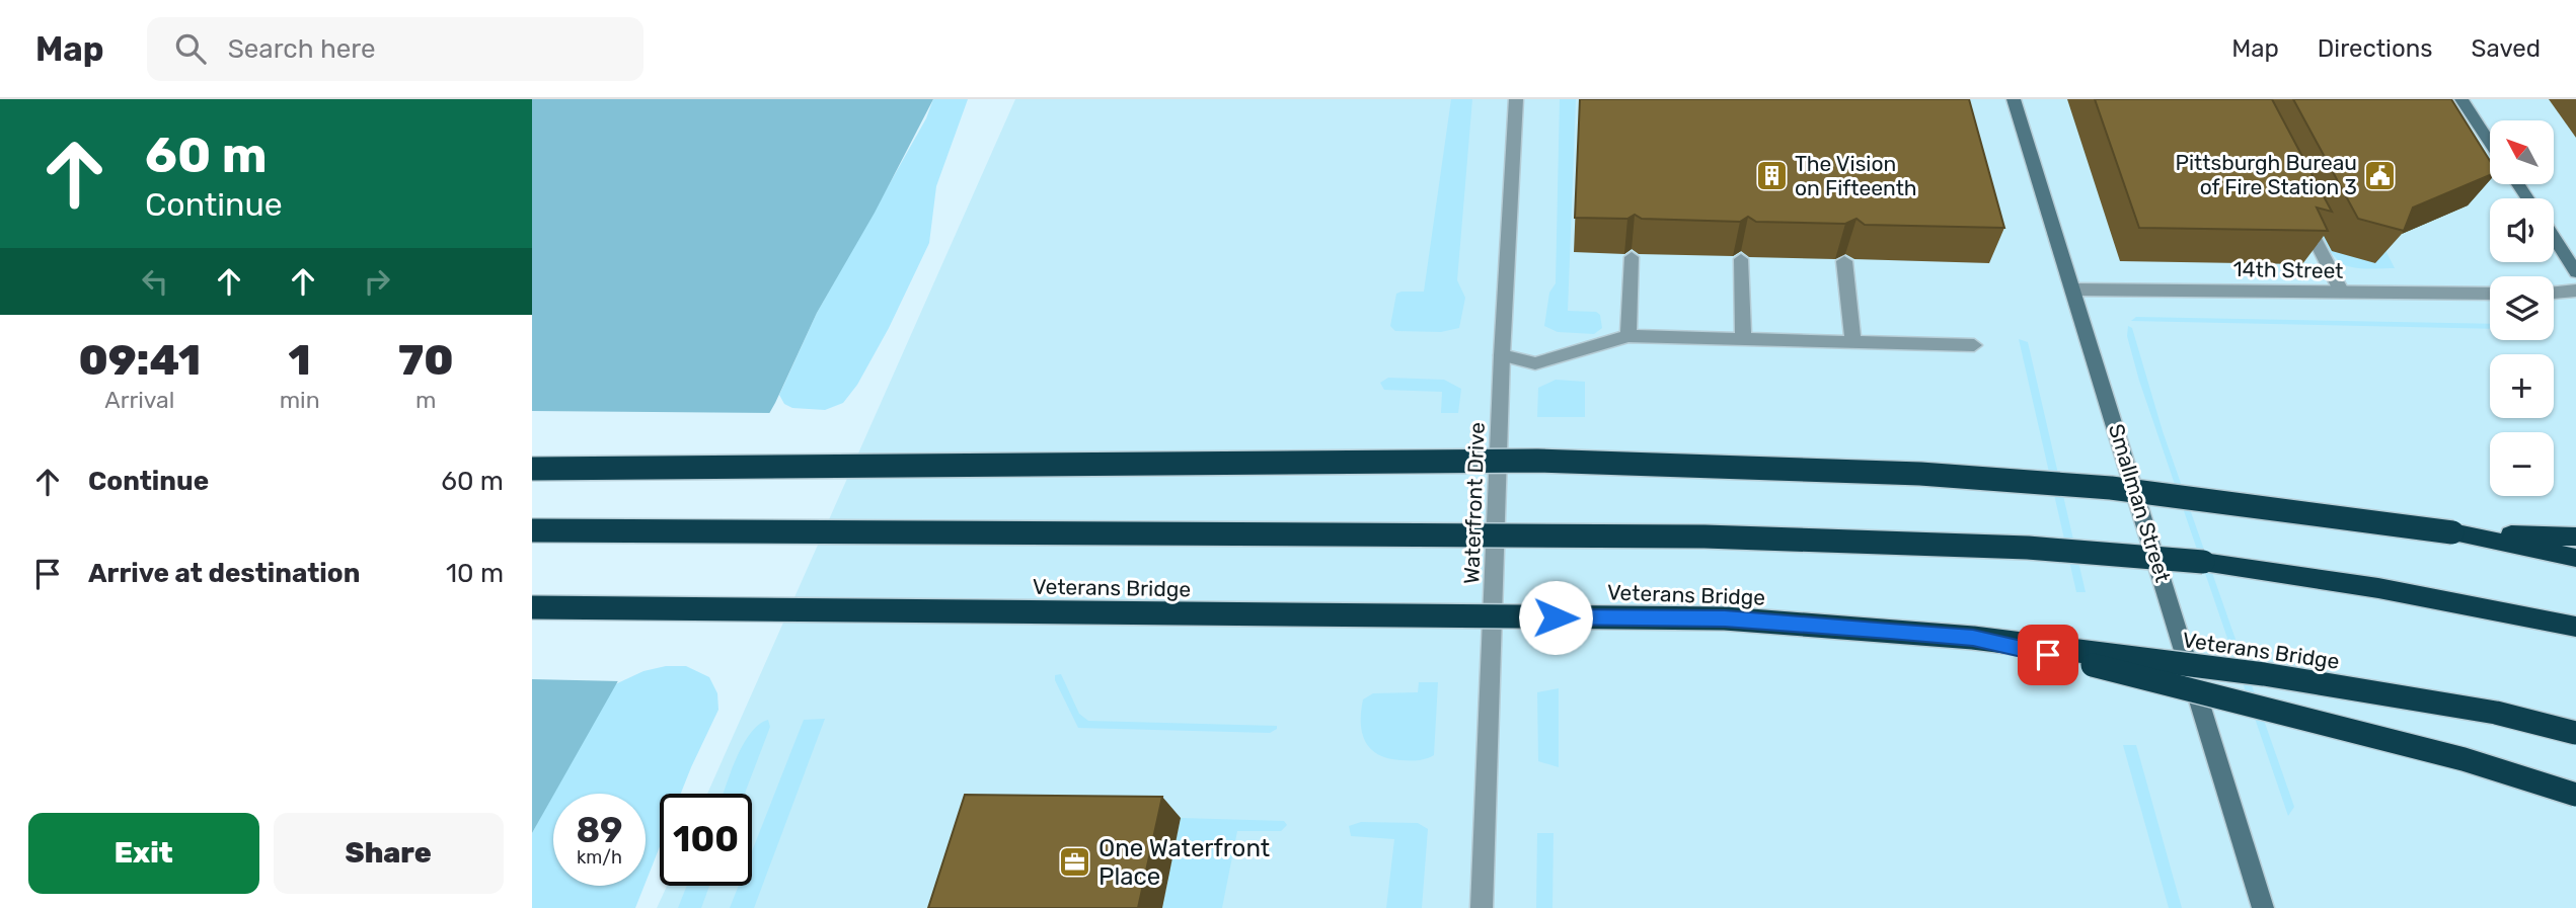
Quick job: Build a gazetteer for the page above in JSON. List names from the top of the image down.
{
  "streets": {
    "highway": ["Veterans Bridge"],
    "street": ["14th Street", "Waterfront Drive", "Smallman Street"]
  },
  "crossings": [
    ["14th Street", "Smallman Street"]
  ],
  "places": {
    "public building": ["Pittsburgh Bureau of Fire Station 3"],
    "building": ["The Vision on Fifteenth"],
    "office": ["One Waterfront Place"]
  },
  "north": "top left",
  "page": {
    "header": "Map",
    "search": "Search here",
    "nav": ["Map", "Directions", "Saved"],
    "turn": ["60 m", "Continue"],
    "map_buttons": ["+", "−"],
    "eta": [
      "09:41",
      "Arrival",
      "1",
      "min",
      "70",
      "m"
    ],
    "list": [
      {
        "name": "Continue",
        "value": "60 m"
      },
      {
        "name": "Arrive at destination",
        "value": "10 m"
      }
    ],
    "speed": "89 km/h",
    "limit": "100",
    "buttons": ["Exit", "Share"]
  }
}
